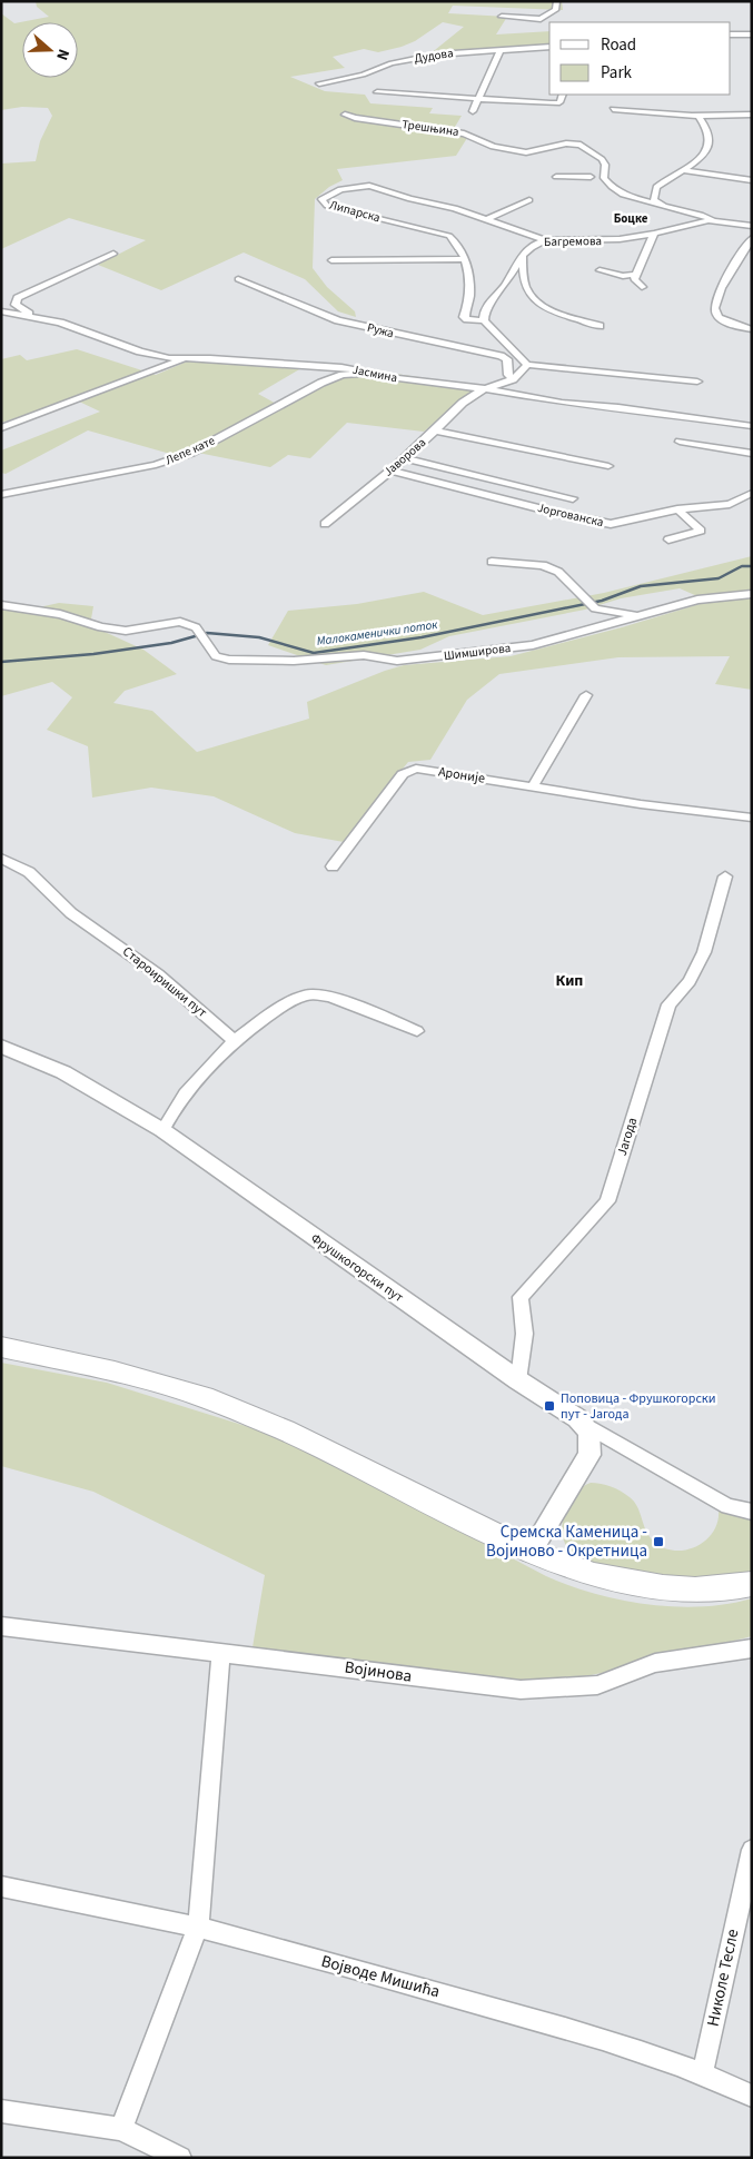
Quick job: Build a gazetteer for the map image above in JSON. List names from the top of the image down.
{
  "streets": {
    "street": [
      "Дудова",
      "Трешњина",
      "Липарска",
      "Багремова",
      "Ружа",
      "Јасмина",
      "Лепе кате",
      "Јаворова",
      "Јоргованска",
      "Шимширова",
      "Ароније",
      "Староиришки пут",
      "Јагода",
      "Фрушкогорски пут",
      "Војинова",
      "Војводе Мишића",
      "Николе Тесле"
    ]
  },
  "crossings": [
    ["Трешњина", "Багремова"],
    ["Липарска", "Багремова"],
    ["Јасмина", "Лепе кате"],
    ["Јасмина", "Јаворова"],
    ["Јаворова", "Јоргованска"],
    ["Јагода", "Фрушкогорски пут"],
    ["Војводе Мишића", "Николе Тесле"]
  ],
  "districts": ["Боцке", "Кип"],
  "water": ["Малокаменички поток"],
  "places": {
    "transit": ["Поповица - Фрушкогорски пут - Јагода", "Сремска Каменица - Војиново - Окретница"]
  },
  "legend": ["Road", "Park"],
  "north": "right"
}
